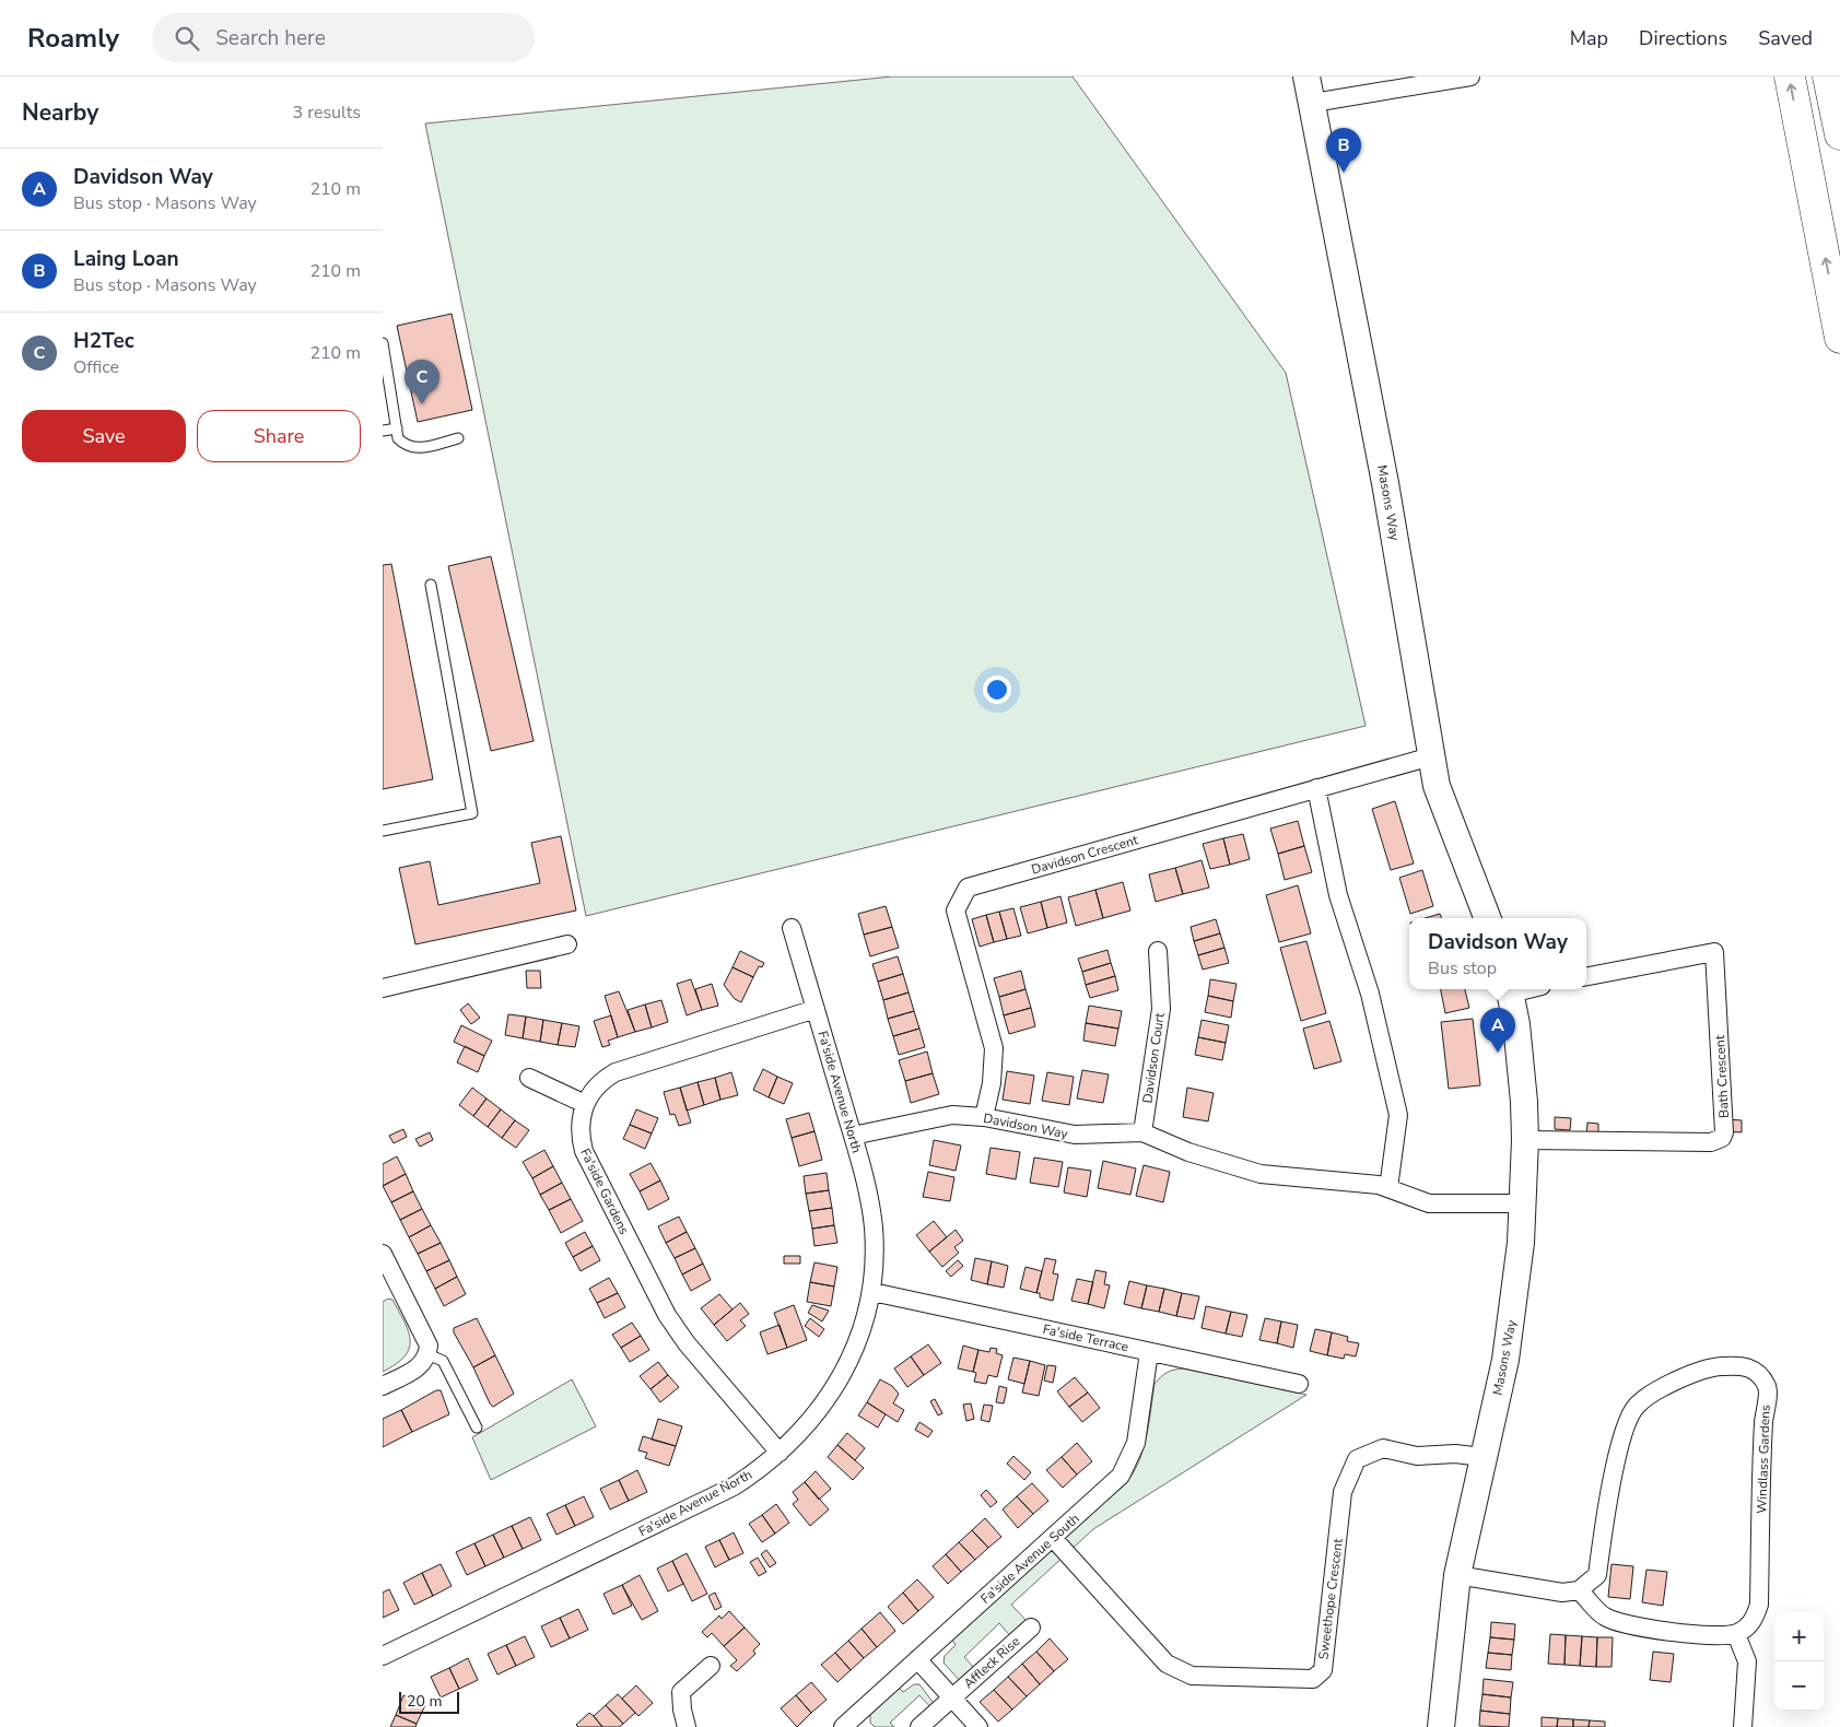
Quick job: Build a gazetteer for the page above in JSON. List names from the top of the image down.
{
  "streets": {
    "street": [
      "Masons Way",
      "Davidson Crescent",
      "Davidson Court",
      "Bath Crescent",
      "Fa'side Avenue North",
      "Davidson Way",
      "Fa'side Gardens",
      "Fa'side Terrace",
      "Windlass Gardens",
      "Fa'side Avenue South",
      "Sweethope Crescent",
      "Affleck Rise"
    ]
  },
  "crossings": [
    ["Masons Way", "Davidson Crescent"],
    ["Masons Way", "Bath Crescent"],
    ["Masons Way", "Davidson Way"],
    ["Masons Way", "Sweethope Crescent"],
    ["Davidson Crescent", "Davidson Way"],
    ["Davidson Court", "Davidson Way"],
    ["Fa'side Avenue North", "Davidson Way"],
    ["Fa'side Avenue North", "Fa'side Gardens"],
    ["Fa'side Avenue North", "Fa'side Terrace"],
    ["Fa'side Terrace", "Fa'side Avenue South"],
    ["Fa'side Avenue South", "Sweethope Crescent"],
    ["Fa'side Avenue South", "Affleck Rise"]
  ],
  "scale_bar": "20 m",
  "page": {
    "header": "Roamly",
    "search": "Search here",
    "nav": ["Map", "Directions", "Saved"],
    "heading": ["Nearby", "3 results"],
    "pins": ["B", "C", "A"],
    "list": [
      {
        "mark": "A",
        "name": "Davidson Way",
        "note": "Bus stop · Masons Way",
        "value": "210 m"
      },
      {
        "mark": "B",
        "name": "Laing Loan",
        "note": "Bus stop · Masons Way",
        "value": "210 m"
      },
      {
        "mark": "C",
        "name": "H2Tec",
        "note": "Office",
        "value": "210 m"
      }
    ],
    "buttons": ["Save", "Share"],
    "popup": ["Davidson Way", "Bus stop"],
    "map_buttons": ["+", "−"],
    "scale": "20 m"
  }
}
